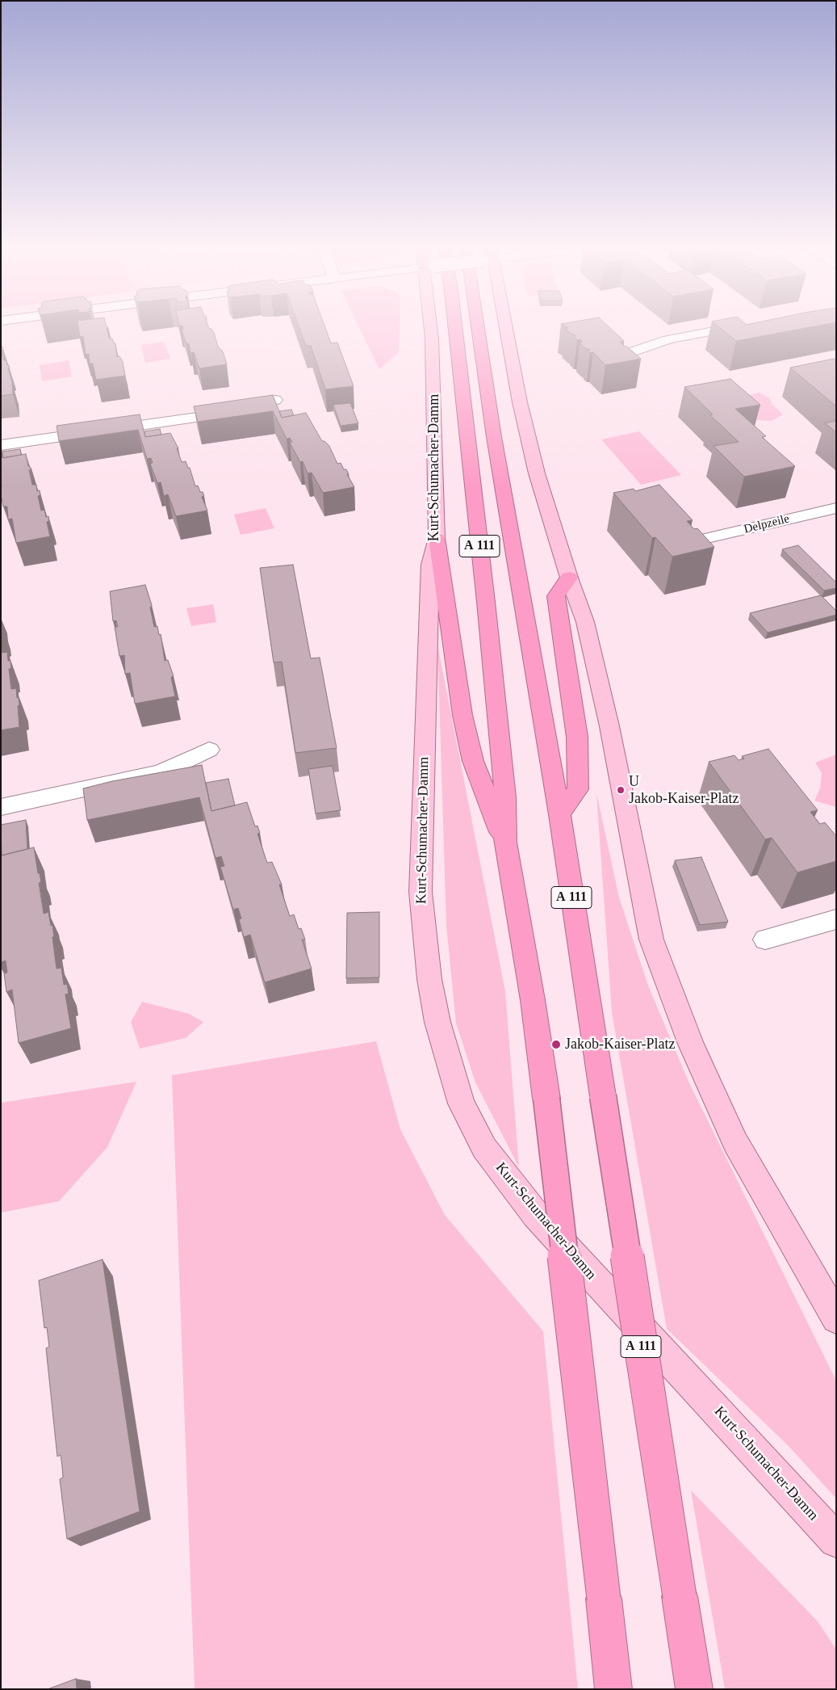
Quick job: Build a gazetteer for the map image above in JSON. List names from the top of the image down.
{
  "streets": {
    "highway": ["A 111"],
    "main road": ["Kurt-Schumacher-Damm"],
    "street": ["Delpzeile"]
  },
  "places": ["U Jakob-Kaiser-Platz", "Jakob-Kaiser-Platz"]
}
